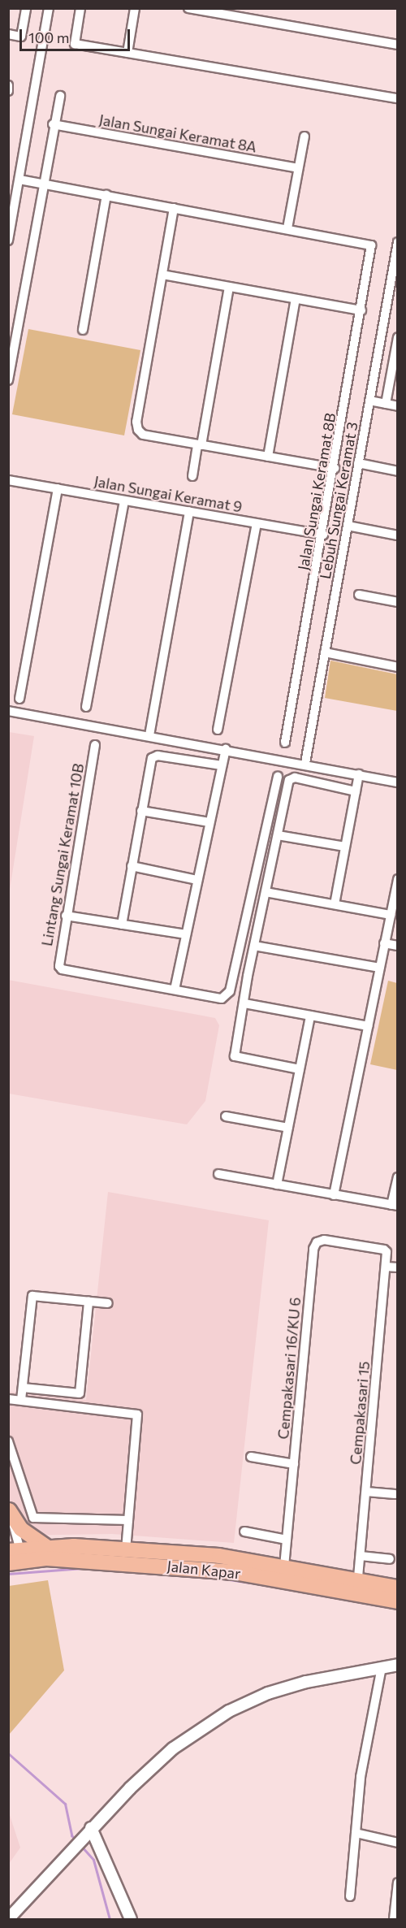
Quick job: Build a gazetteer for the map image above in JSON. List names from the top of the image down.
{
  "streets": {
    "highway": ["Jalan Kapar"],
    "street": [
      "Jalan Sungai Keramat 8A",
      "Jalan Sungai Keramat 8B",
      "Jalan Sungai Keramat 9",
      "Lebuh Sungai Keramat 3",
      "Lintang Sungai Keramat 10B",
      "Cempakasari 16/KU 6",
      "Cempakasari 15"
    ]
  },
  "crossings": [
    ["Jalan Sungai Keramat 8B", "Jalan Sungai Keramat 9"],
    ["Cempakasari 16/KU 6", "Cempakasari 15"],
    ["Cempakasari 16/KU 6", "Jalan Kapar"],
    ["Cempakasari 15", "Jalan Kapar"]
  ],
  "scale_bar": "100 m"
}
